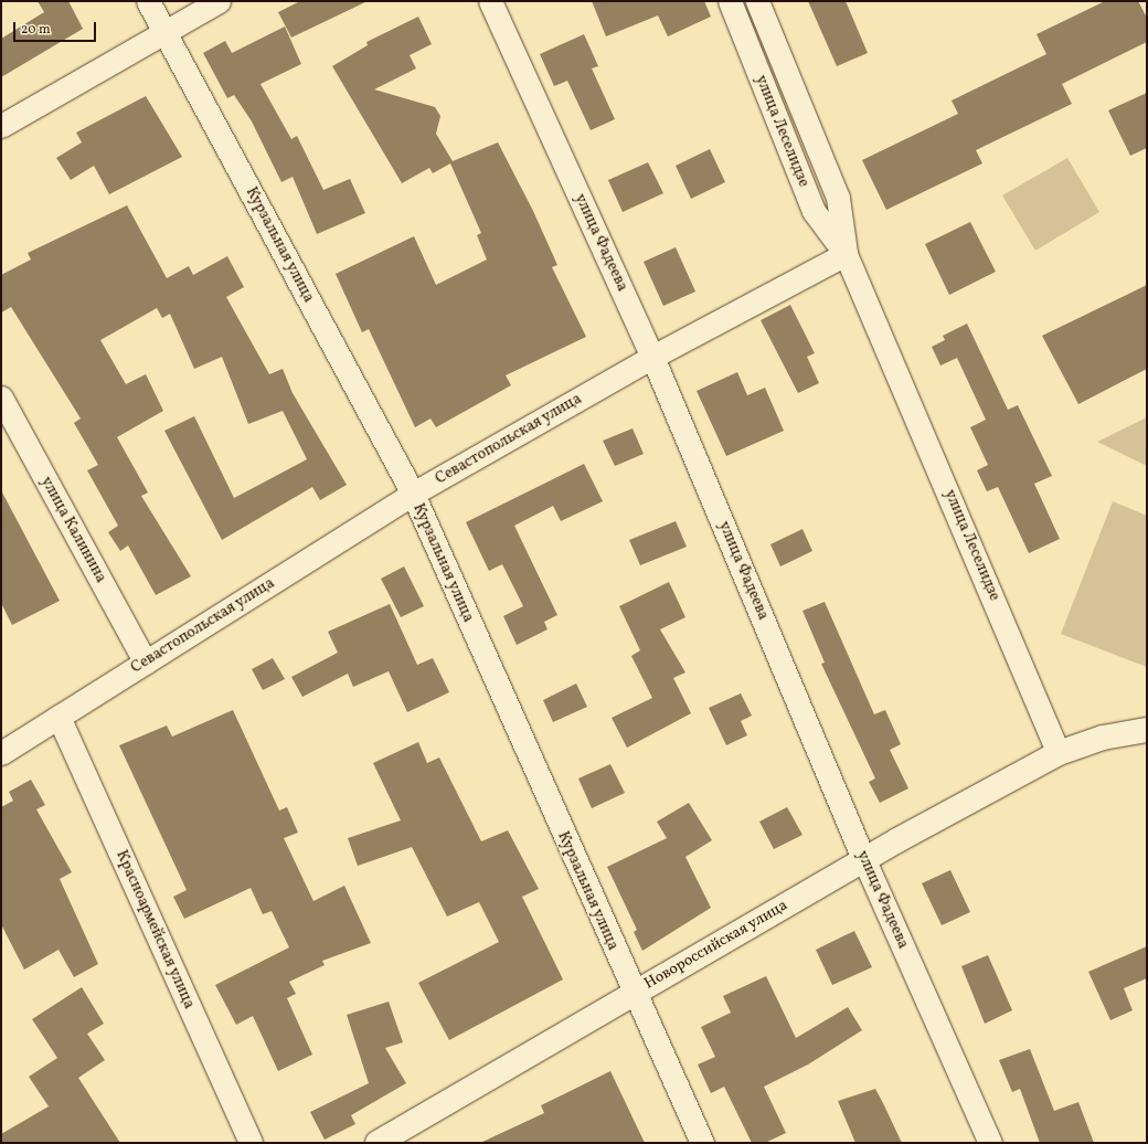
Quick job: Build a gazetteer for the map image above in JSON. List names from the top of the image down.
{
  "streets": {
    "street": [
      "улица Леселидзе",
      "улица Фадеева",
      "Курзальная улица",
      "Севастопольская улица",
      "улица Калинина",
      "Красноармейская улица",
      "Новороссийская улица"
    ]
  },
  "crossings": [
    ["улица Леселидзе", "Севастопольская улица"],
    ["улица Леселидзе", "Новороссийская улица"],
    ["улица Фадеева", "Севастопольская улица"],
    ["улица Фадеева", "Новороссийская улица"],
    ["Курзальная улица", "Севастопольская улица"],
    ["Курзальная улица", "Новороссийская улица"],
    ["Севастопольская улица", "улица Калинина"],
    ["Севастопольская улица", "Красноармейская улица"]
  ],
  "scale_bar": "20 m"
}
